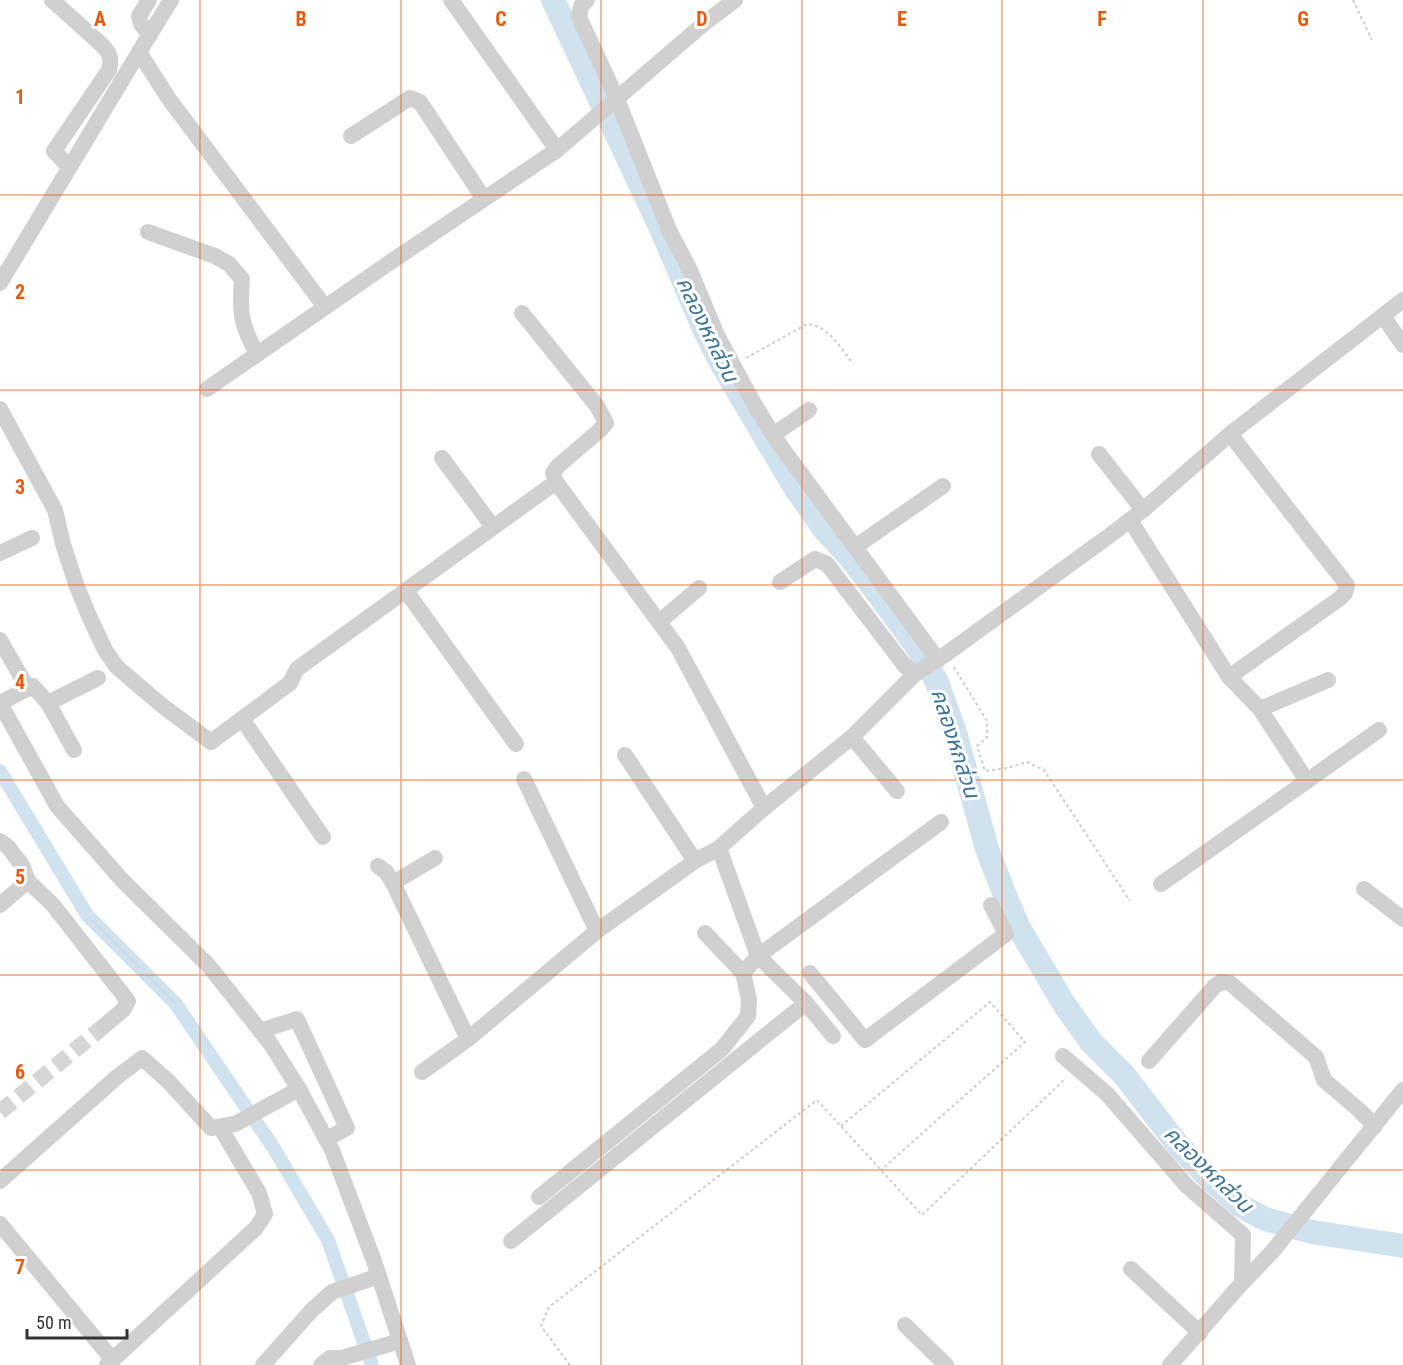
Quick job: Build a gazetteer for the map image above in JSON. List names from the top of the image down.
{
  "water": ["คลองหกส่วน"],
  "scale_bar": "50 m",
  "grid": {
    "columns": [
      "A",
      "B",
      "C",
      "D",
      "E",
      "F",
      "G"
    ],
    "rows": [
      "1",
      "2",
      "3",
      "4",
      "5",
      "6",
      "7"
    ]
  }
}
